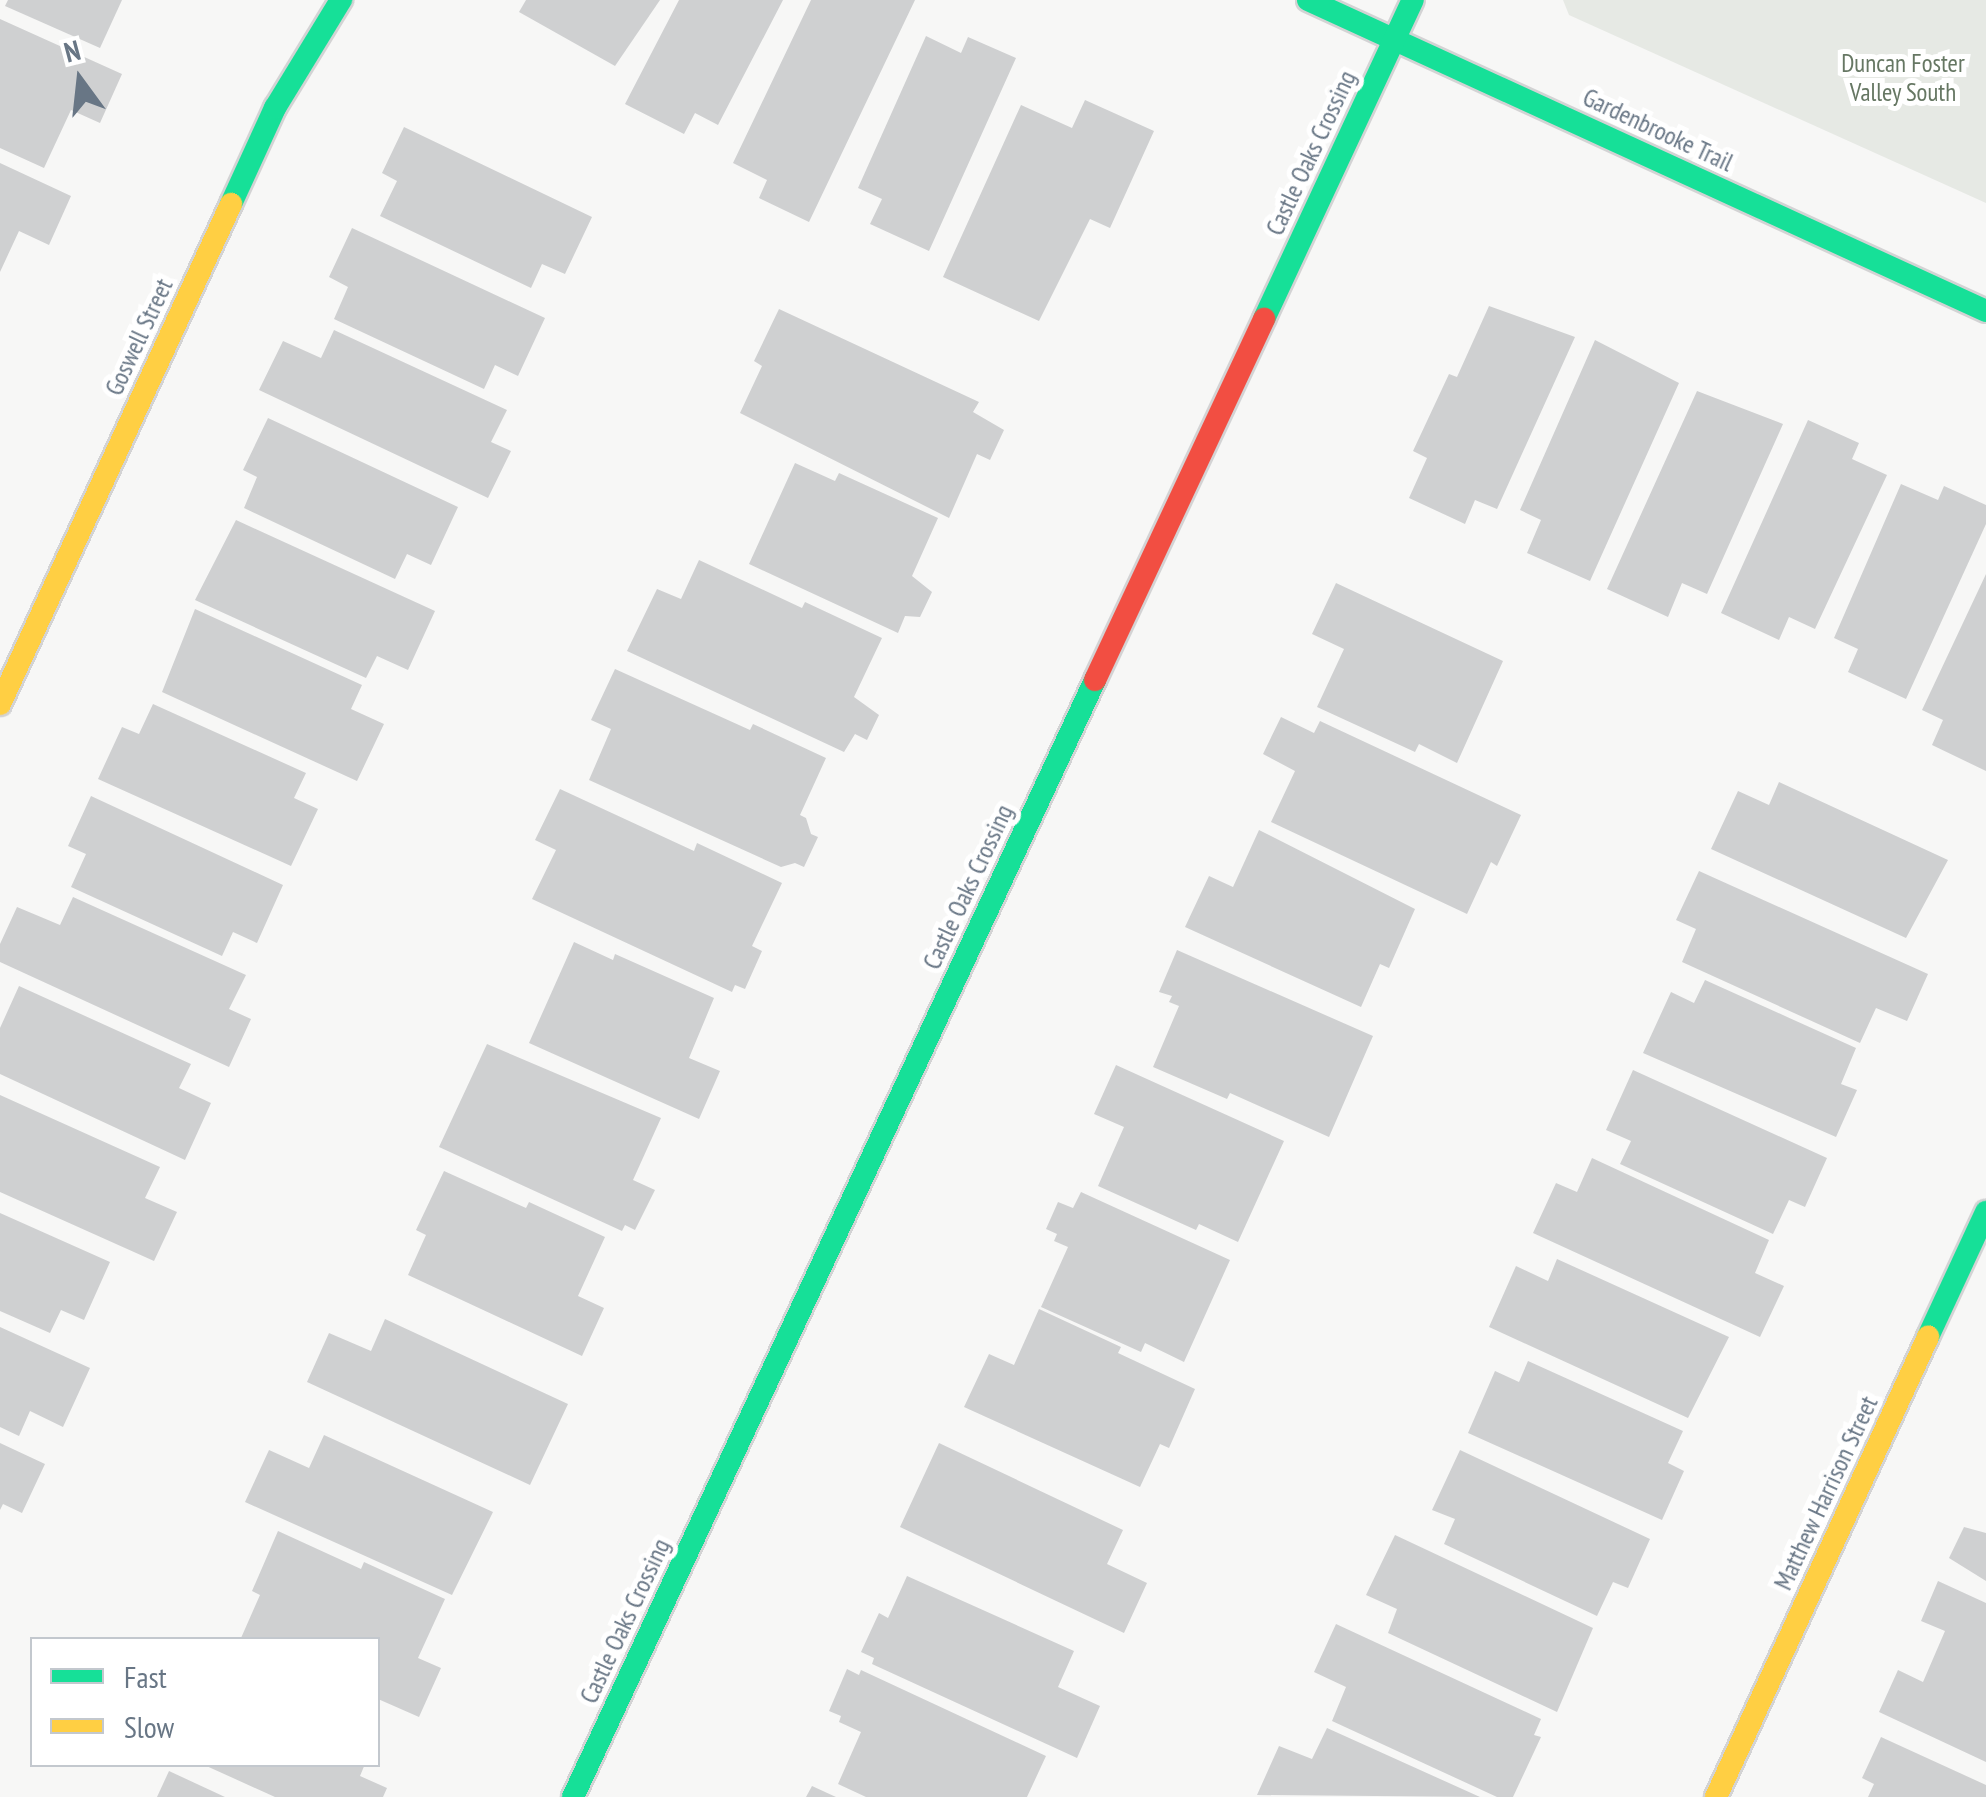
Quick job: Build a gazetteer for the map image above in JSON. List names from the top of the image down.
{
  "streets": {
    "street": [
      "Gardenbrooke Trail",
      "Castle Oaks Crossing",
      "Goswell Street",
      "Matthew Harrison Street"
    ]
  },
  "crossings": [
    ["Gardenbrooke Trail", "Castle Oaks Crossing"]
  ],
  "parks": ["Duncan Foster Valley South"],
  "legend": ["Fast", "Slow"],
  "north": "top"
}
